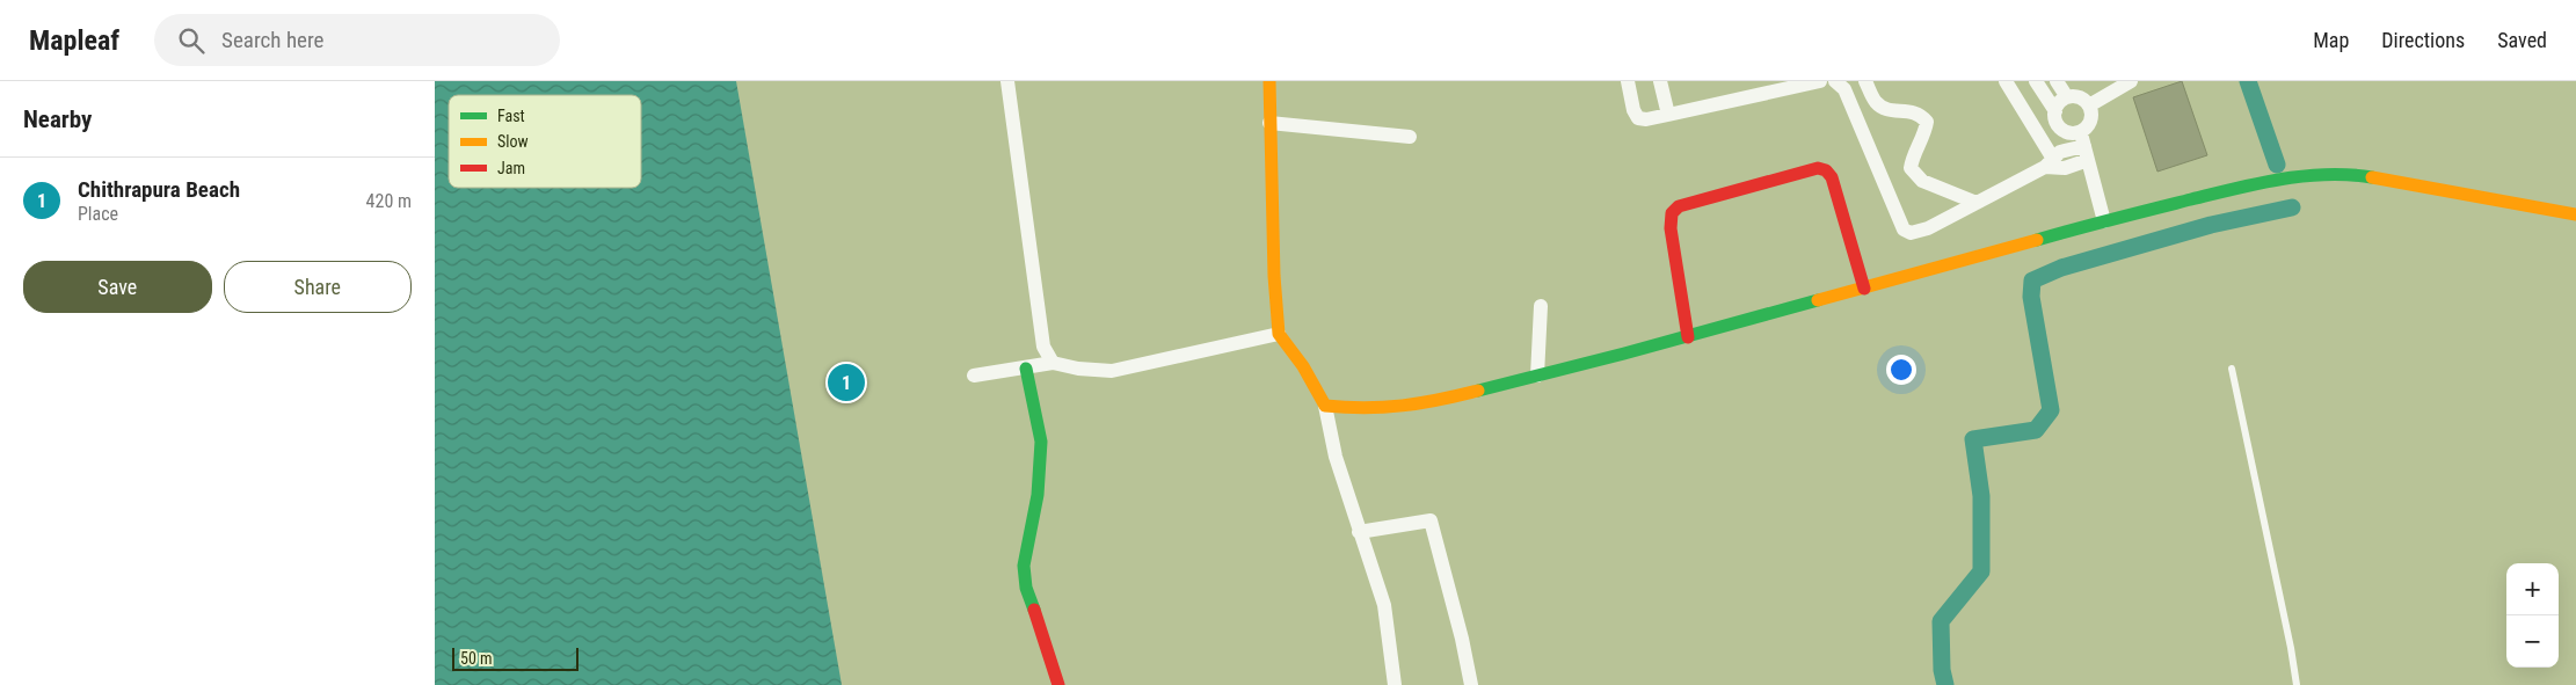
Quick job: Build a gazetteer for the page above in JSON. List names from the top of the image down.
{
  "legend": ["Fast", "Slow", "Jam"],
  "scale_bar": "50 m",
  "page": {
    "header": "Mapleaf",
    "search": "Search here",
    "nav": ["Map", "Directions", "Saved"],
    "heading": "Nearby",
    "list": [
      {
        "mark": "1",
        "name": "Chithrapura Beach",
        "note": "Place",
        "value": "420 m"
      }
    ],
    "buttons": ["Save", "Share"],
    "pins": "1",
    "map_buttons": ["+", "−"],
    "scale": "50 m"
  }
}
